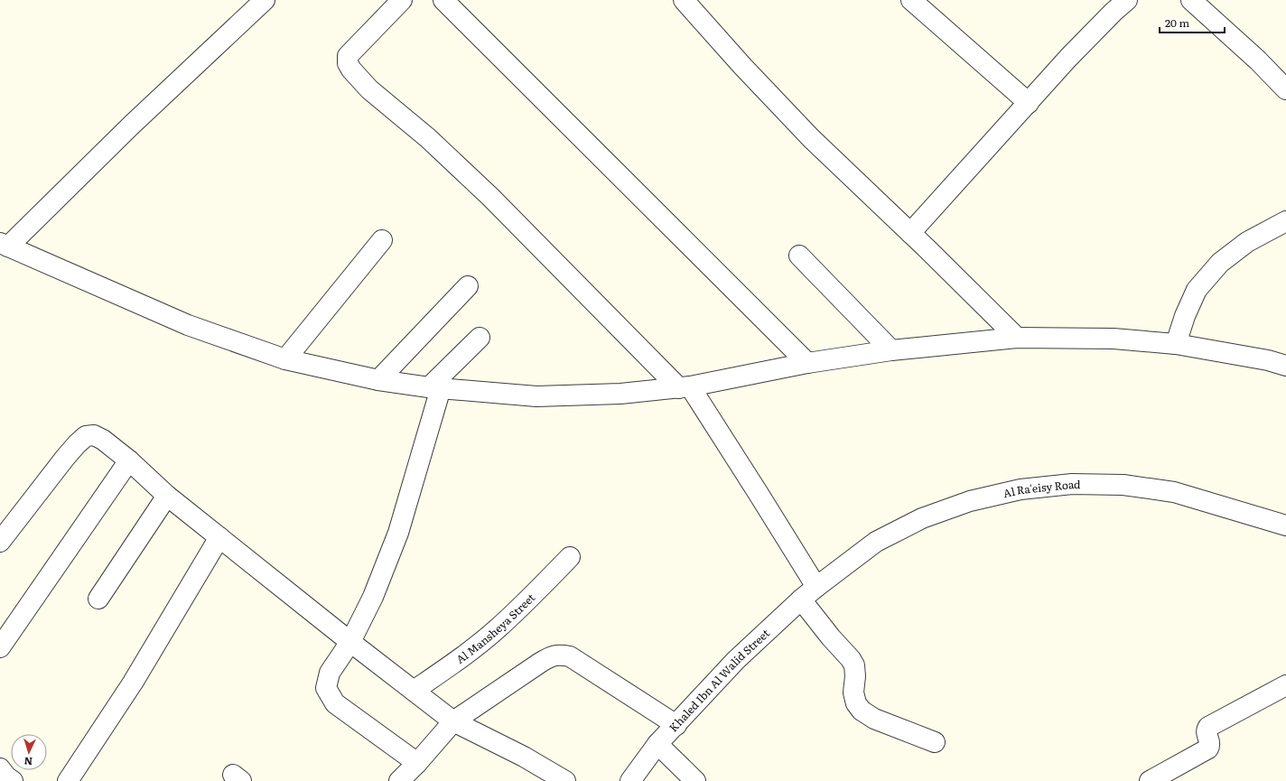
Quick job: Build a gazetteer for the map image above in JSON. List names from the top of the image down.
{
  "streets": {
    "street": ["Al Ra'eisy Road", "Al Mansheya Street", "Khaled Ibn Al Walid Street"]
  },
  "crossings": [
    ["Al Ra'eisy Road", "Khaled Ibn Al Walid Street"]
  ],
  "scale_bar": "20 m",
  "north": "bottom"
}
